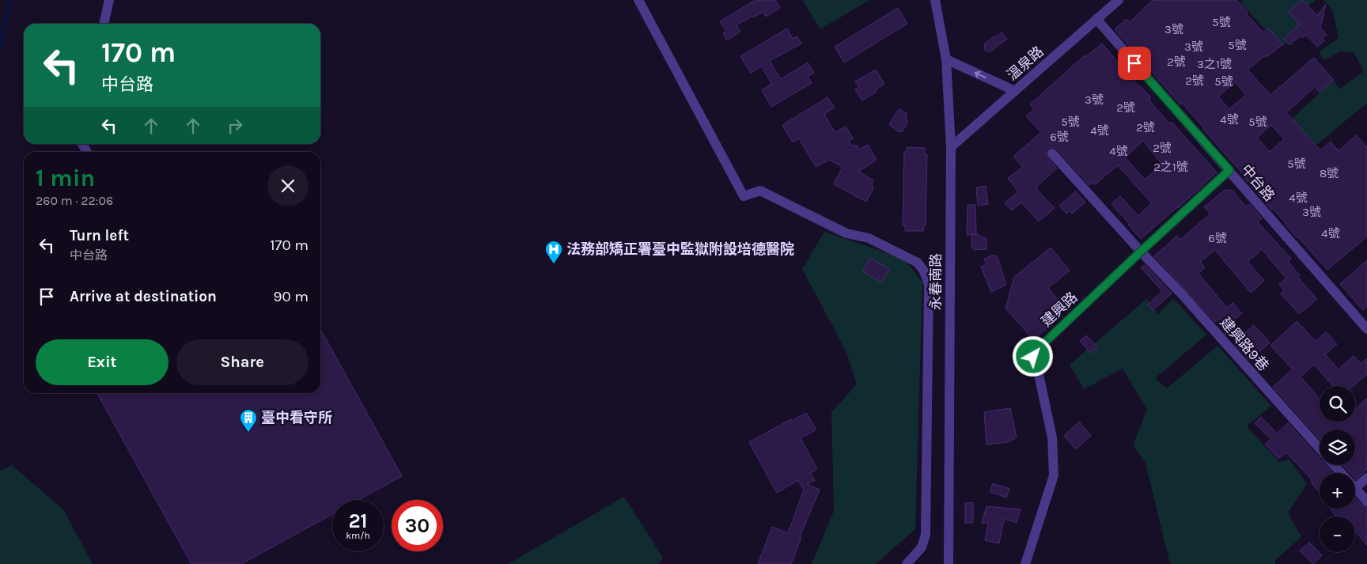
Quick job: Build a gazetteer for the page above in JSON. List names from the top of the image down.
{
  "streets": {
    "street": [
      "溫泉路",
      "中台路",
      "永春南路",
      "建興路",
      "建興路9巷"
    ]
  },
  "crossings": [
    ["溫泉路", "中台路"],
    ["溫泉路", "永春南路"],
    ["中台路", "建興路"],
    ["建興路", "建興路9巷"]
  ],
  "places": {
    "hospital": ["法務部矯正署臺中監獄附設培德醫院"],
    "building": ["臺中看守所"]
  },
  "house_numbers": [
    "5號",
    "3號",
    "5號",
    "3號",
    "2號",
    "3之1號",
    "2號",
    "5號",
    "3號",
    "2號",
    "4號",
    "5號",
    "5號",
    "2號",
    "4號",
    "6號",
    "2號",
    "4號",
    "5號",
    "2之1號",
    "8號",
    "4號",
    "3號",
    "4號",
    "6號"
  ],
  "page": {
    "turn": ["170 m", "中台路"],
    "heading": ["1 min", "260 m · 22:06"],
    "list": [
      {
        "name": "Turn left",
        "note": "中台路",
        "value": "170 m"
      },
      {
        "name": "Arrive at destination",
        "value": "90 m"
      }
    ],
    "buttons": ["Exit", "Share"],
    "map_buttons": ["+", "−"],
    "speed": "21 km/h",
    "limit": "30"
  }
}
